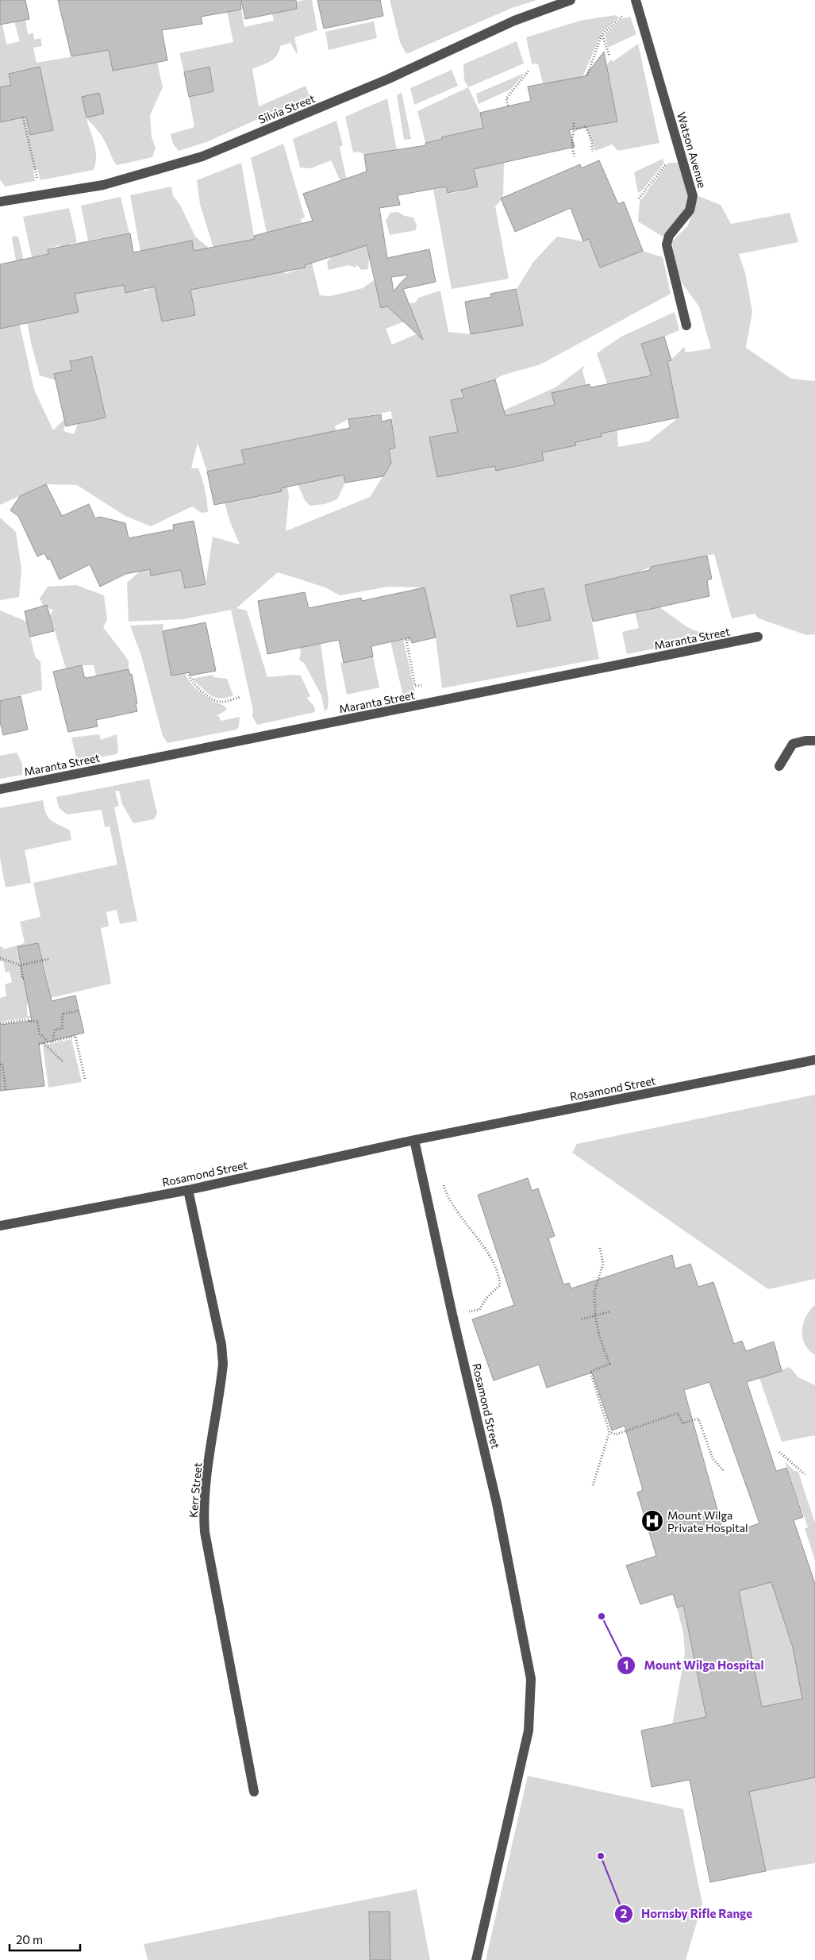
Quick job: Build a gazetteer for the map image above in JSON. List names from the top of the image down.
{
  "streets": {
    "street": [
      "Silvia Street",
      "Watson Avenue",
      "Maranta Street",
      "Rosamond Street",
      "Kerr Street"
    ]
  },
  "crossings": [
    ["Rosamond Street", "Kerr Street"]
  ],
  "places": {
    "hospital": ["Mount Wilga Private Hospital"],
    "other": ["Mount Wilga Hospital", "Hornsby Rifle Range"]
  },
  "scale_bar": "20 m"
}
